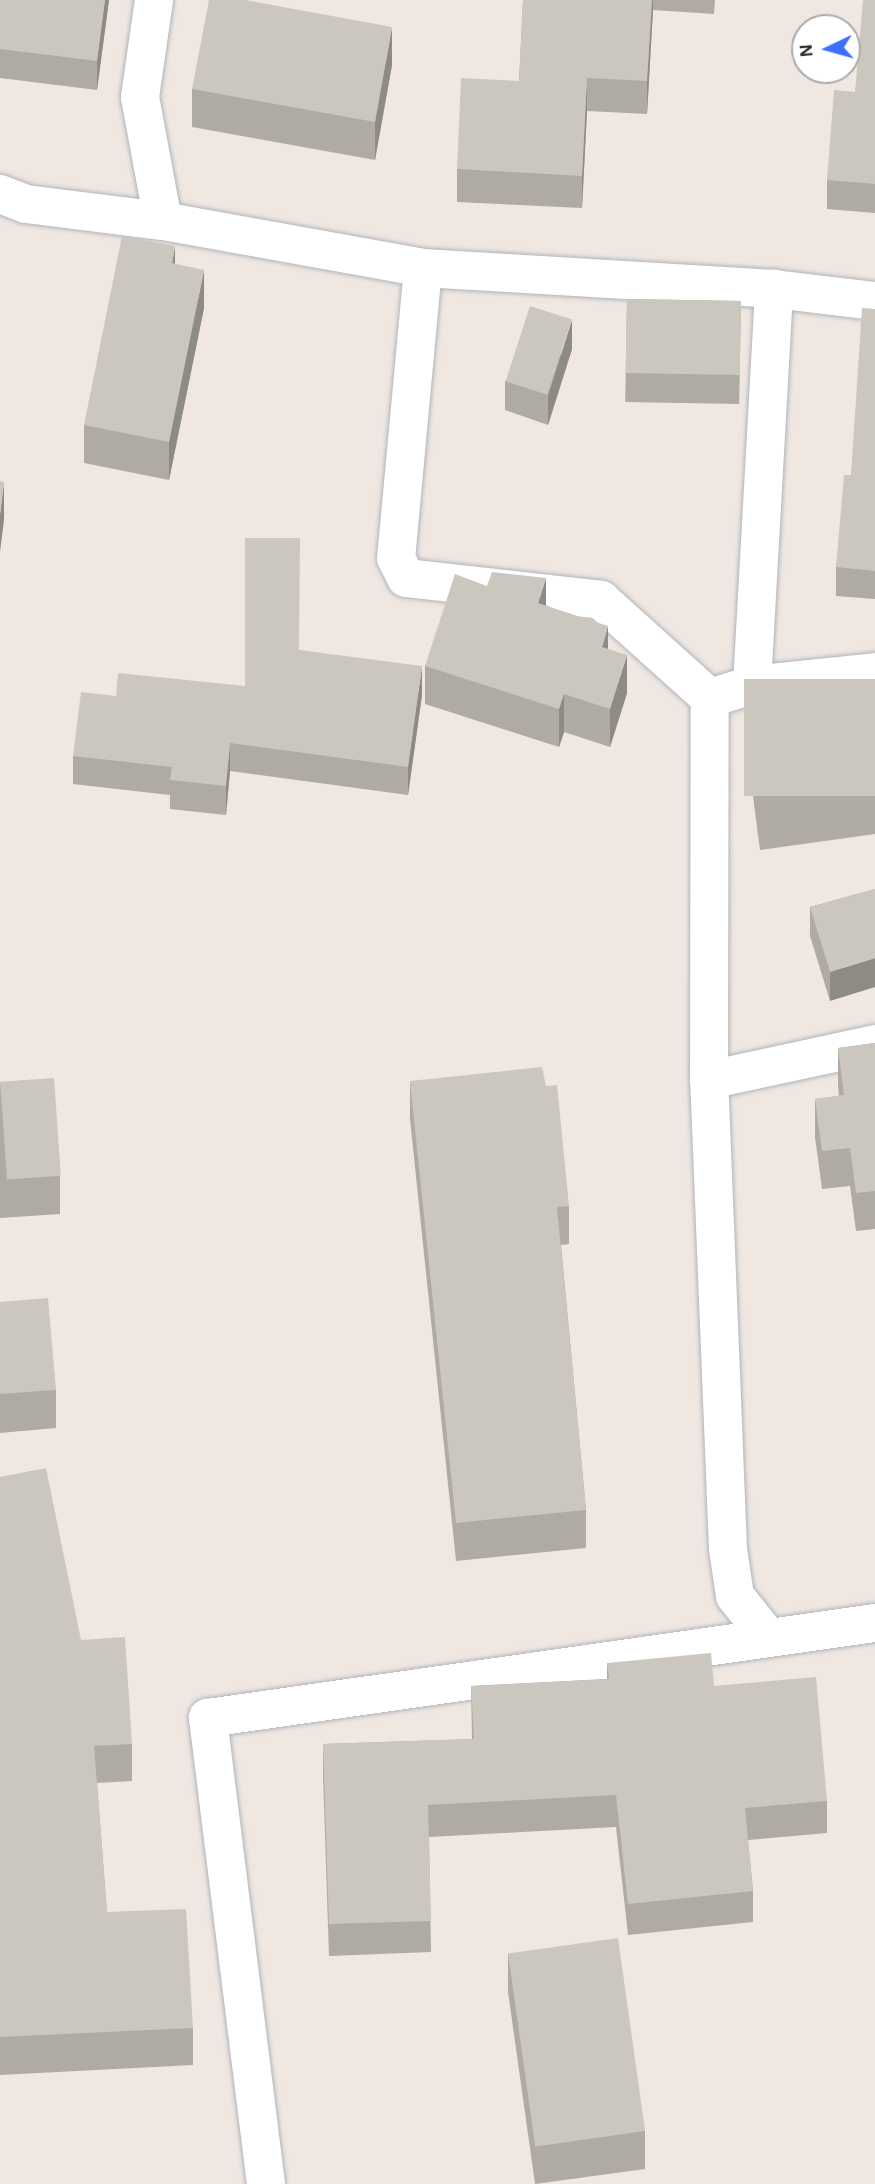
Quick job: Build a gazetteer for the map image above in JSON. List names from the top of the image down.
{
  "north": "left"
}
